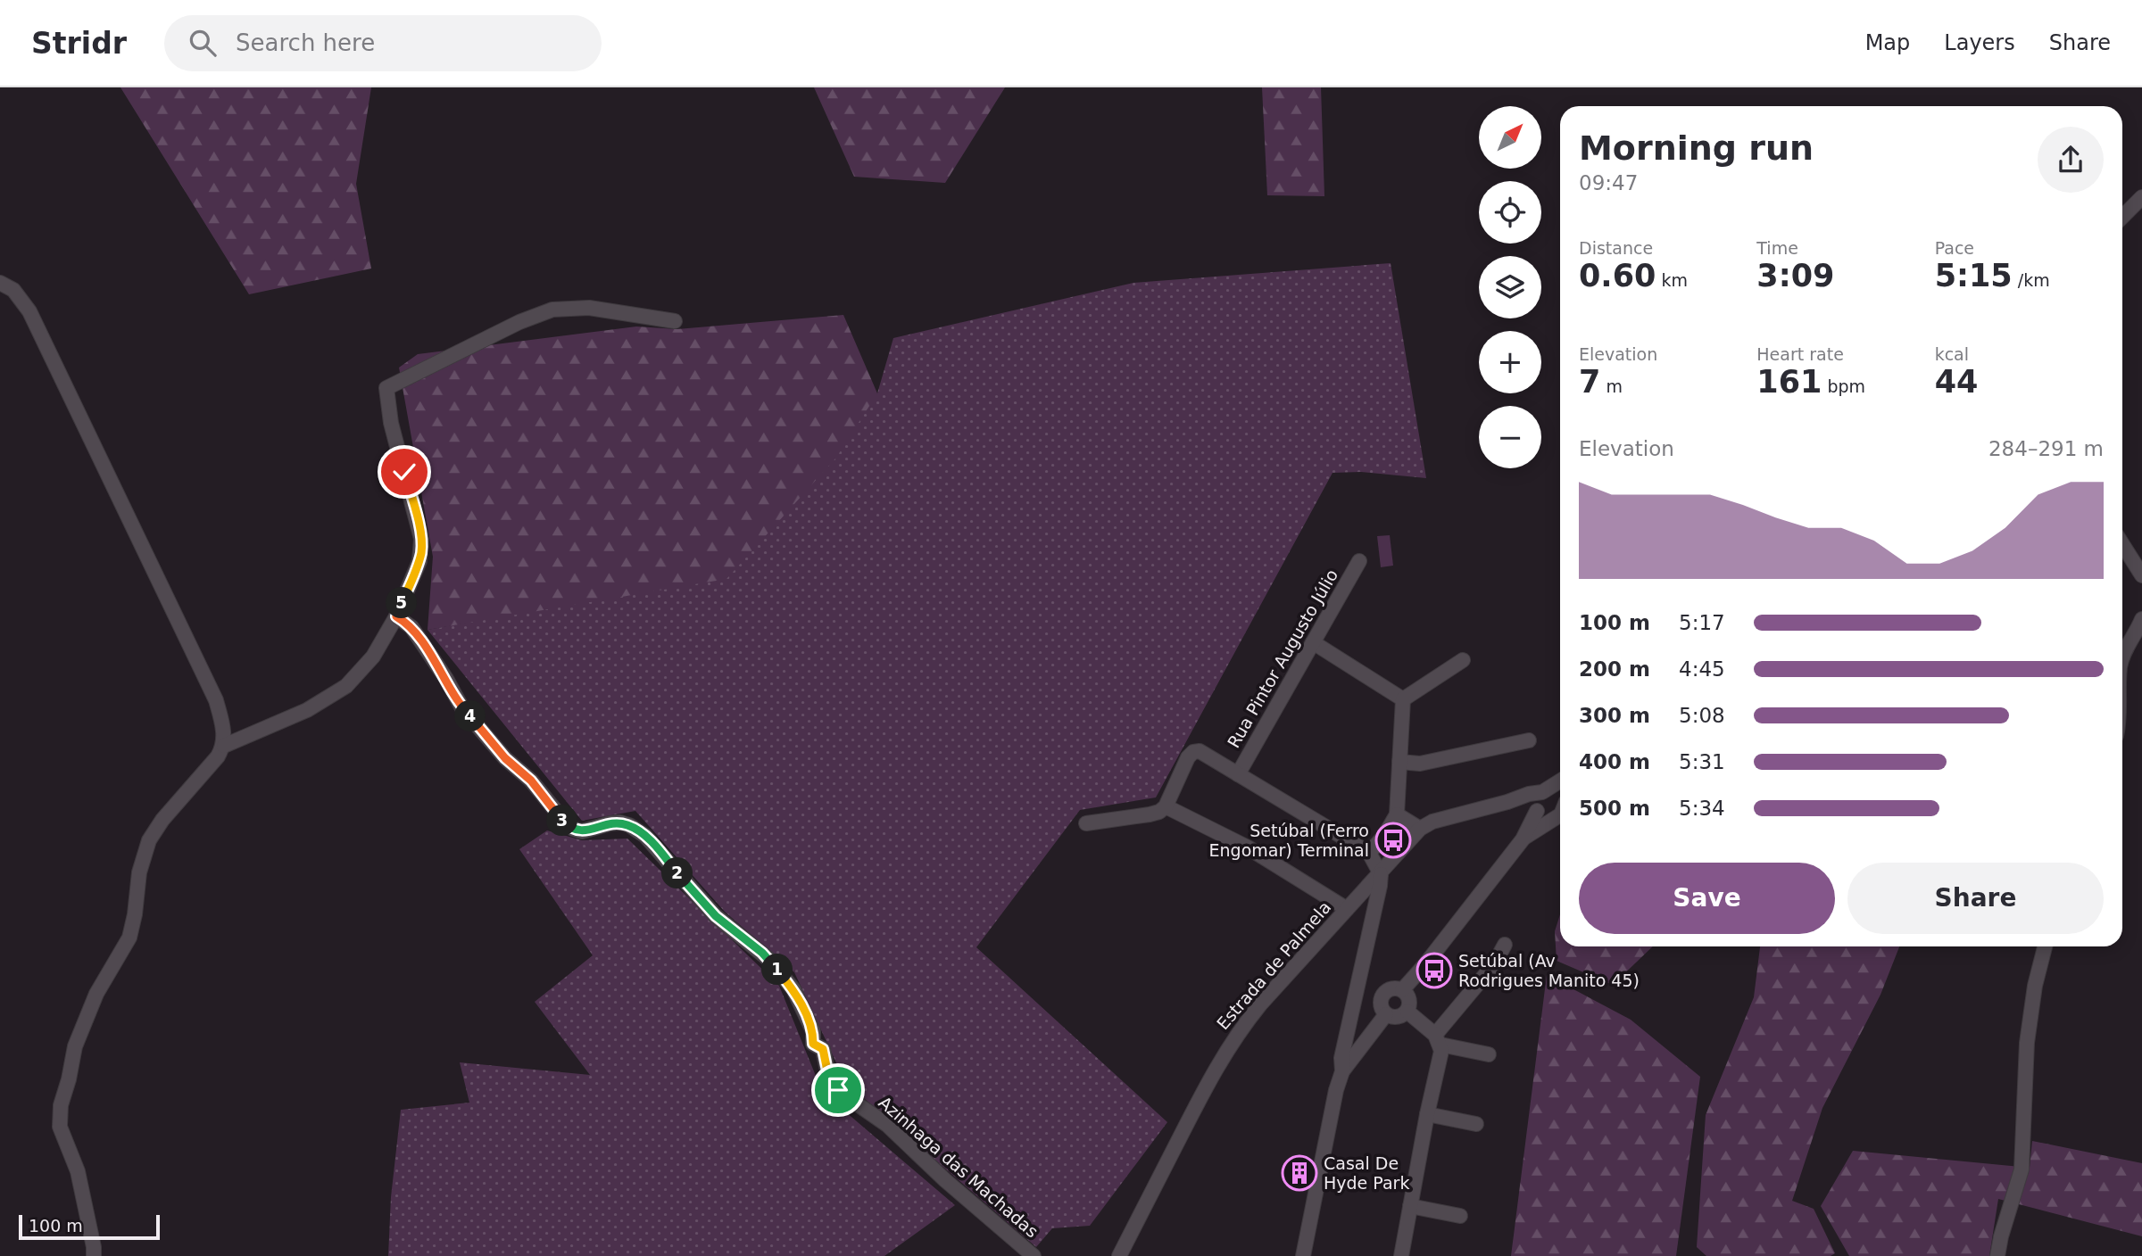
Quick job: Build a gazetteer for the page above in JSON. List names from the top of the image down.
{
  "streets": {
    "street": ["Rua Pintor Augusto Júlio", "Estrada de Palmela", "Azinhaga das Machadas"]
  },
  "places": {
    "bus stop": ["Setúbal (Ferro Engomar) Terminal", "Setúbal (Av Rodrigues Manito 45)"],
    "building": ["Casal De Hyde Park"]
  },
  "scale_bar": "100 m",
  "north": "top right",
  "page": {
    "header": "Stridr",
    "search": "Search here",
    "nav": ["Map", "Layers", "Share"],
    "map_buttons": ["+", "−"],
    "heading": ["Morning run", "09:47"],
    "stats": [
      ["Distance", "0.60 km"],
      ["Time", "3:09"],
      ["Pace", "5:15 /km"],
      ["Elevation", "7 m"],
      ["Heart rate", "161 bpm"],
      ["kcal", "44"]
    ],
    "chart": ["Elevation", "284–291 m"],
    "pins": [
      "5",
      "4",
      "3",
      "2",
      "1"
    ],
    "list": [
      {
        "name": "100 m",
        "note": "5:17"
      },
      {
        "name": "200 m",
        "note": "4:45"
      },
      {
        "name": "300 m",
        "note": "5:08"
      },
      {
        "name": "400 m",
        "note": "5:31"
      },
      {
        "name": "500 m",
        "note": "5:34"
      }
    ],
    "buttons": ["Save", "Share"],
    "scale": "100 m"
  }
}
